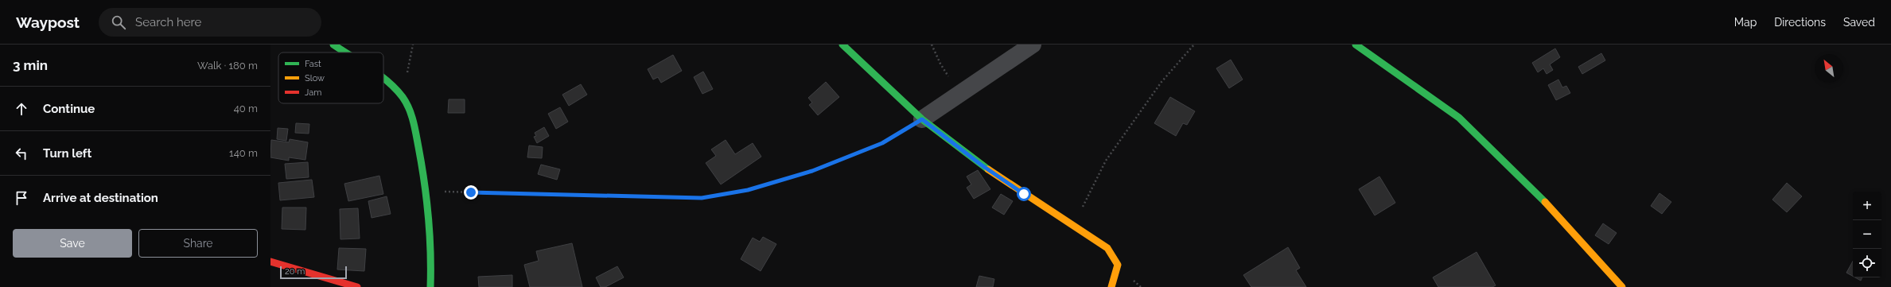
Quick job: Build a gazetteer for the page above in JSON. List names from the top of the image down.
{
  "legend": ["Fast", "Slow", "Jam"],
  "scale_bar": "20 m",
  "north": "top left",
  "page": {
    "header": "Waypost",
    "search": "Search here",
    "nav": ["Map", "Directions", "Saved"],
    "heading": ["3 min", "Walk · 180 m"],
    "list": [
      ["Continue", "40 m"],
      ["Turn left", "140 m"],
      "Arrive at destination"
    ],
    "map_buttons": ["+", "−"],
    "buttons": ["Save", "Share"],
    "scale": "20 m"
  }
}
